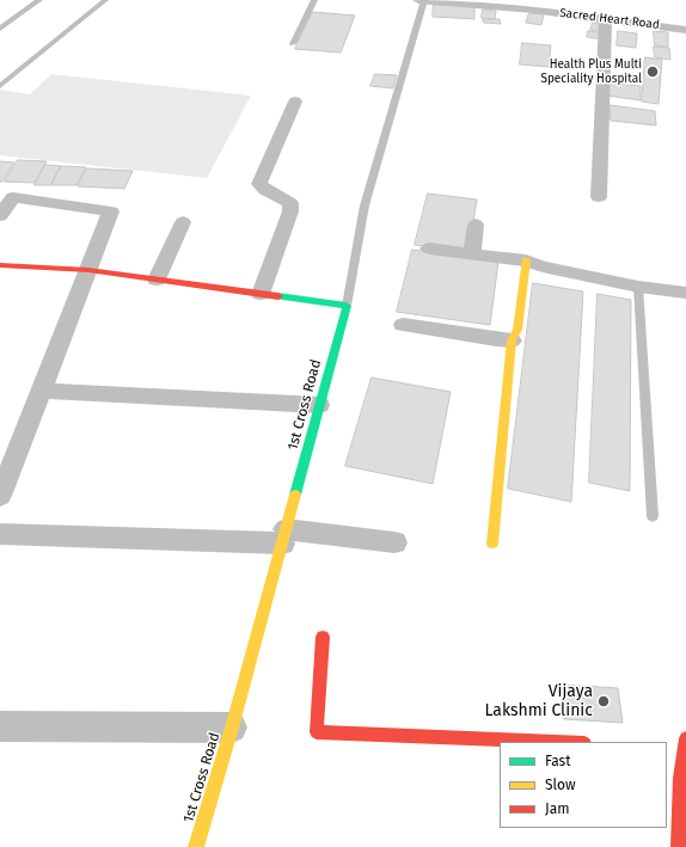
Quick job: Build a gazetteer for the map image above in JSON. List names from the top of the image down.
{
  "streets": {
    "street": ["Sacred Heart Road", "1st Cross Road"]
  },
  "places": ["Health Plus Multi Speciality Hospital", "Vijaya Lakshmi Clinic"],
  "legend": ["Fast", "Slow", "Jam"]
}
